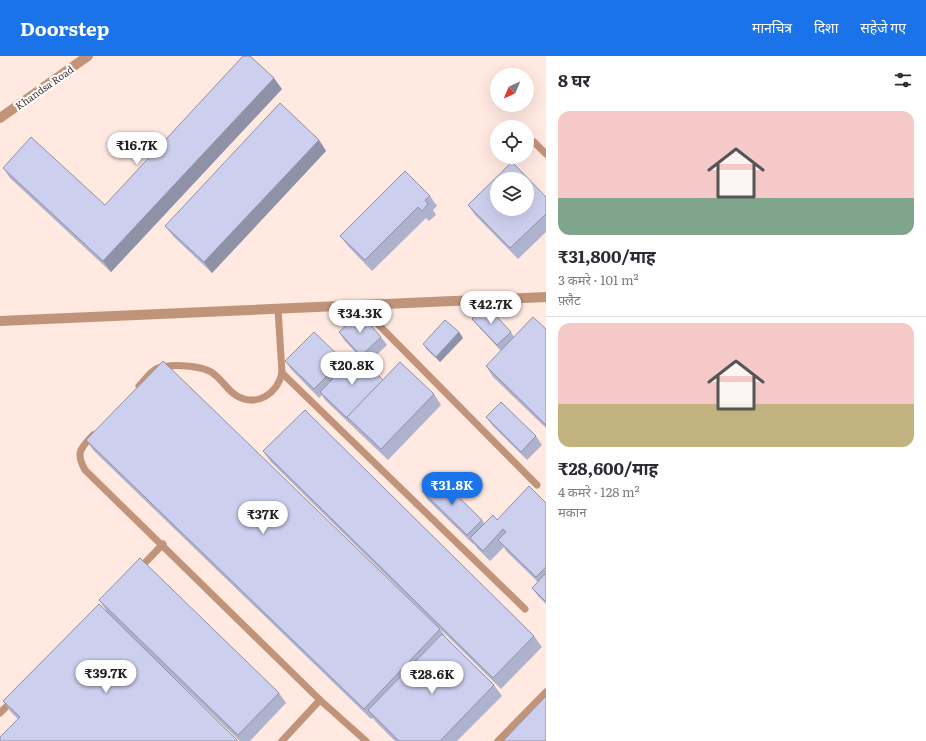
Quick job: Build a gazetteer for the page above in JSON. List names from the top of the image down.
{
  "streets": {
    "street": ["Khandsa Road"]
  },
  "north": "bottom left",
  "page": {
    "header": "Doorstep",
    "nav": ["मानचित्र", "दिशा", "सहेजे गए"],
    "heading": "8 घर",
    "list": [
      {
        "name": "₹31,800/माह",
        "note": "3 कमरे · 101 m² · फ़्लैट"
      },
      {
        "name": "₹28,600/माह",
        "note": "4 कमरे · 128 m² · मकान"
      }
    ],
    "price": [
      "₹16.7K",
      "₹42.7K",
      "₹34.3K",
      "₹20.8K",
      "₹31.8K",
      "₹37K",
      "₹39.7K",
      "₹28.6K"
    ]
  }
}
